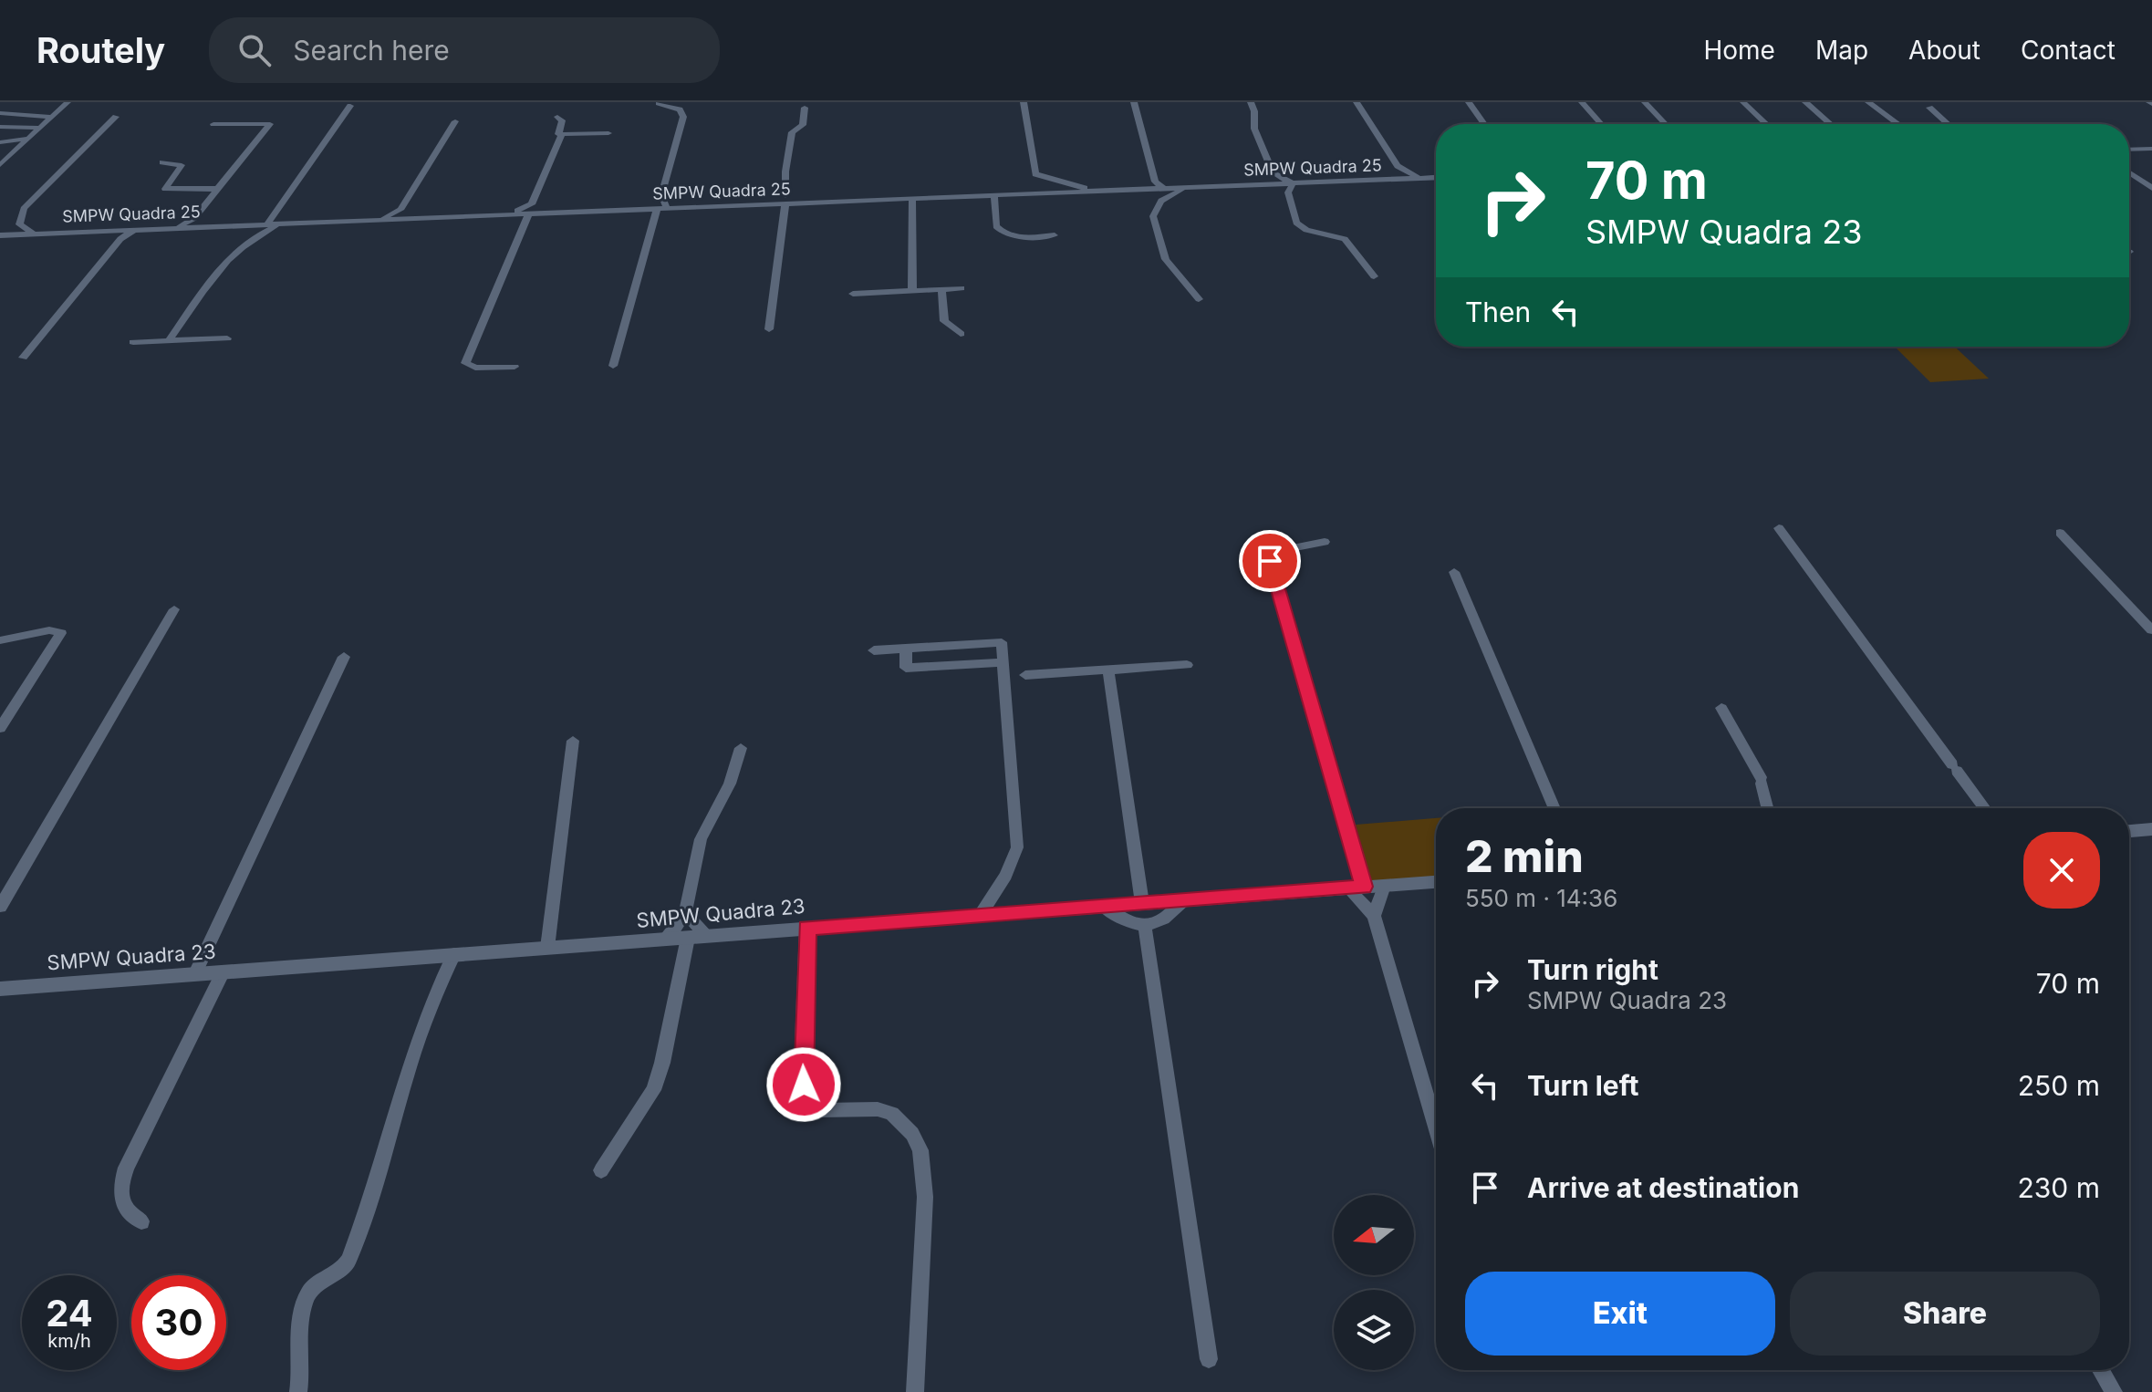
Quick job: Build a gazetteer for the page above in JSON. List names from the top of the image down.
{
  "streets": {
    "street": ["SMPW Quadra 25", "SMPW Quadra 23"]
  },
  "north": "left",
  "page": {
    "header": "Routely",
    "search": "Search here",
    "nav": [
      "Home",
      "Map",
      "About",
      "Contact"
    ],
    "turn": ["70 m", "SMPW Quadra 23"],
    "then": "Then",
    "heading": ["2 min", "550 m · 14:36"],
    "list": [
      {
        "name": "Turn right",
        "note": "SMPW Quadra 23",
        "value": "70 m"
      },
      {
        "name": "Turn left",
        "value": "250 m"
      },
      {
        "name": "Arrive at destination",
        "value": "230 m"
      }
    ],
    "buttons": ["Exit", "Share"],
    "speed": "24 km/h",
    "limit": "30"
  }
}
